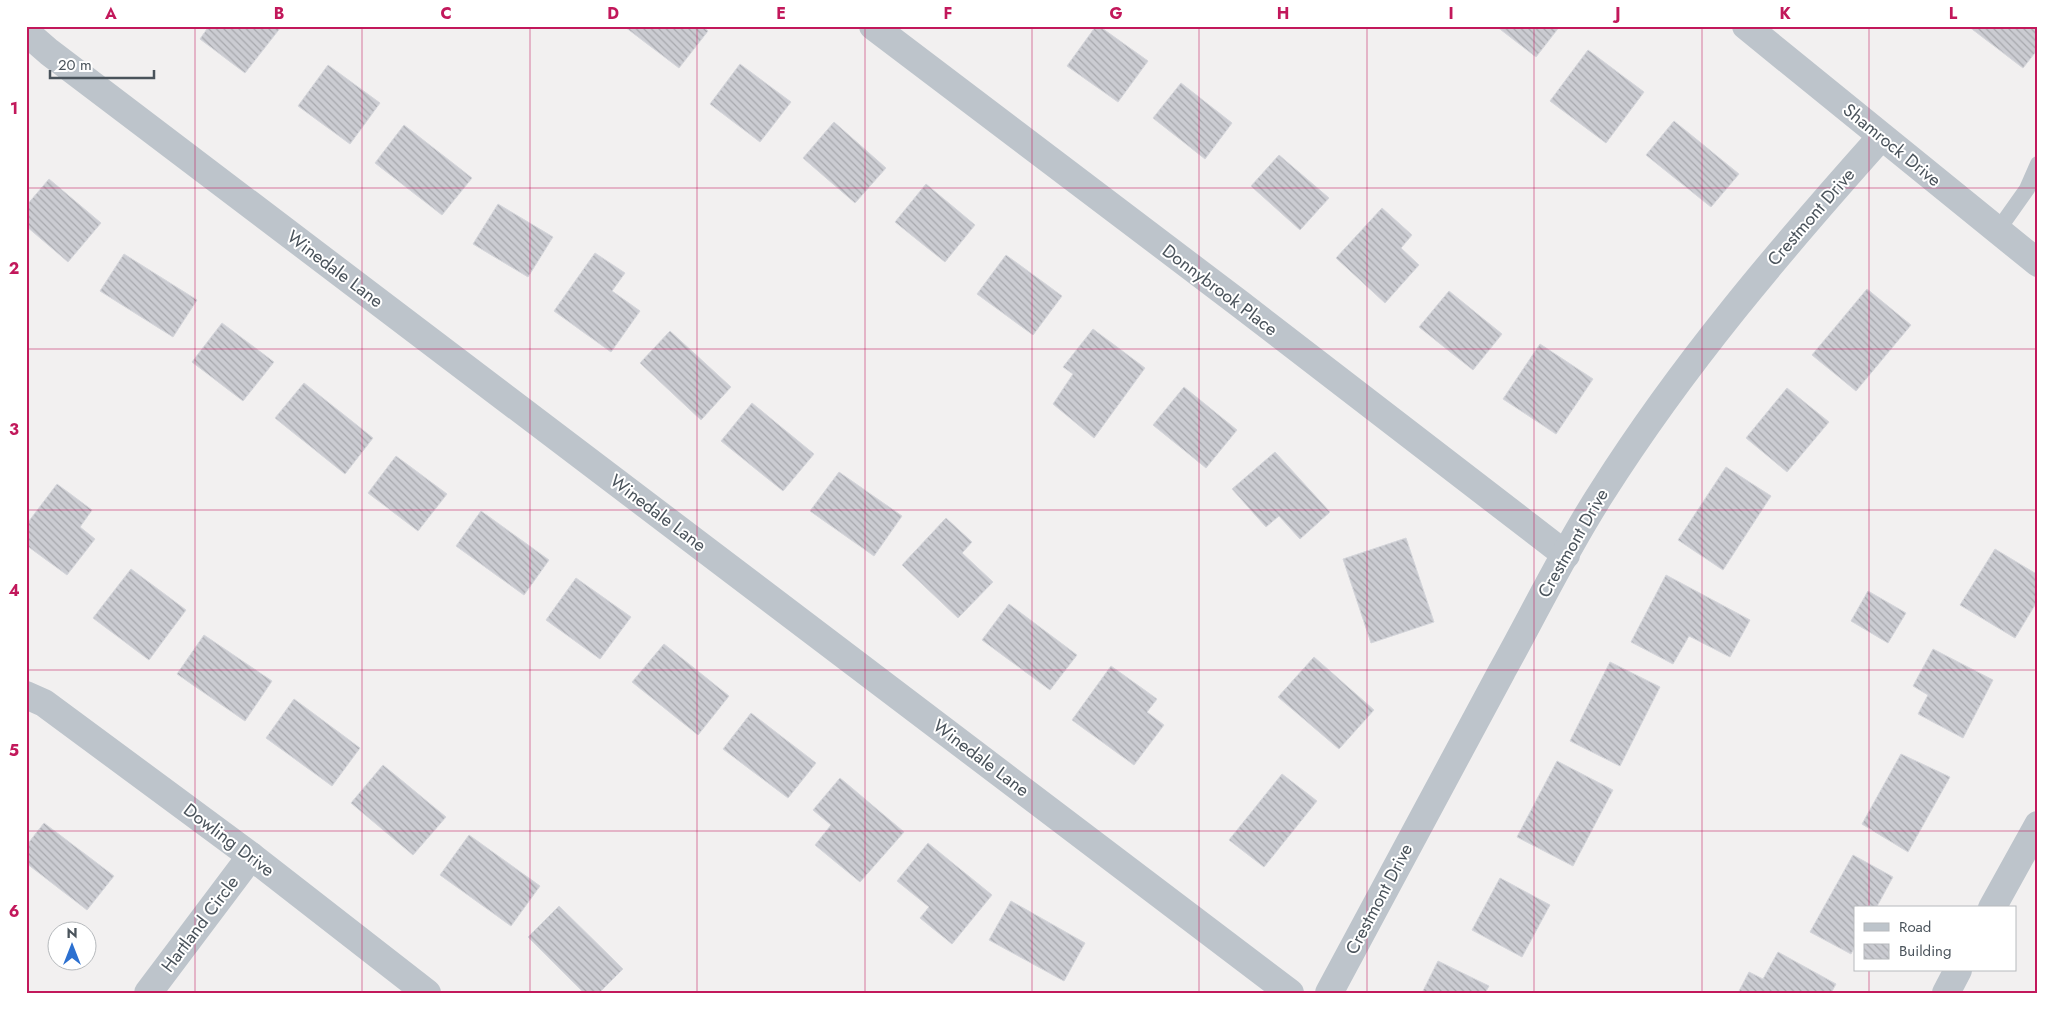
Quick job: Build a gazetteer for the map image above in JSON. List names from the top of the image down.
{
  "streets": {
    "street": [
      "Shamrock Drive",
      "Crestmont Drive",
      "Winedale Lane",
      "Donnybrook Place",
      "Dowling Drive",
      "Hartland Circle"
    ]
  },
  "crossings": [
    ["Shamrock Drive", "Crestmont Drive"],
    ["Crestmont Drive", "Donnybrook Place"],
    ["Dowling Drive", "Hartland Circle"]
  ],
  "legend": ["Road", "Building"],
  "scale_bar": "20 m",
  "north": "top",
  "grid": {
    "columns": [
      "A",
      "B",
      "C",
      "D",
      "E",
      "F",
      "G",
      "H",
      "I",
      "J",
      "K",
      "L"
    ],
    "rows": [
      "1",
      "2",
      "3",
      "4",
      "5",
      "6"
    ]
  }
}
